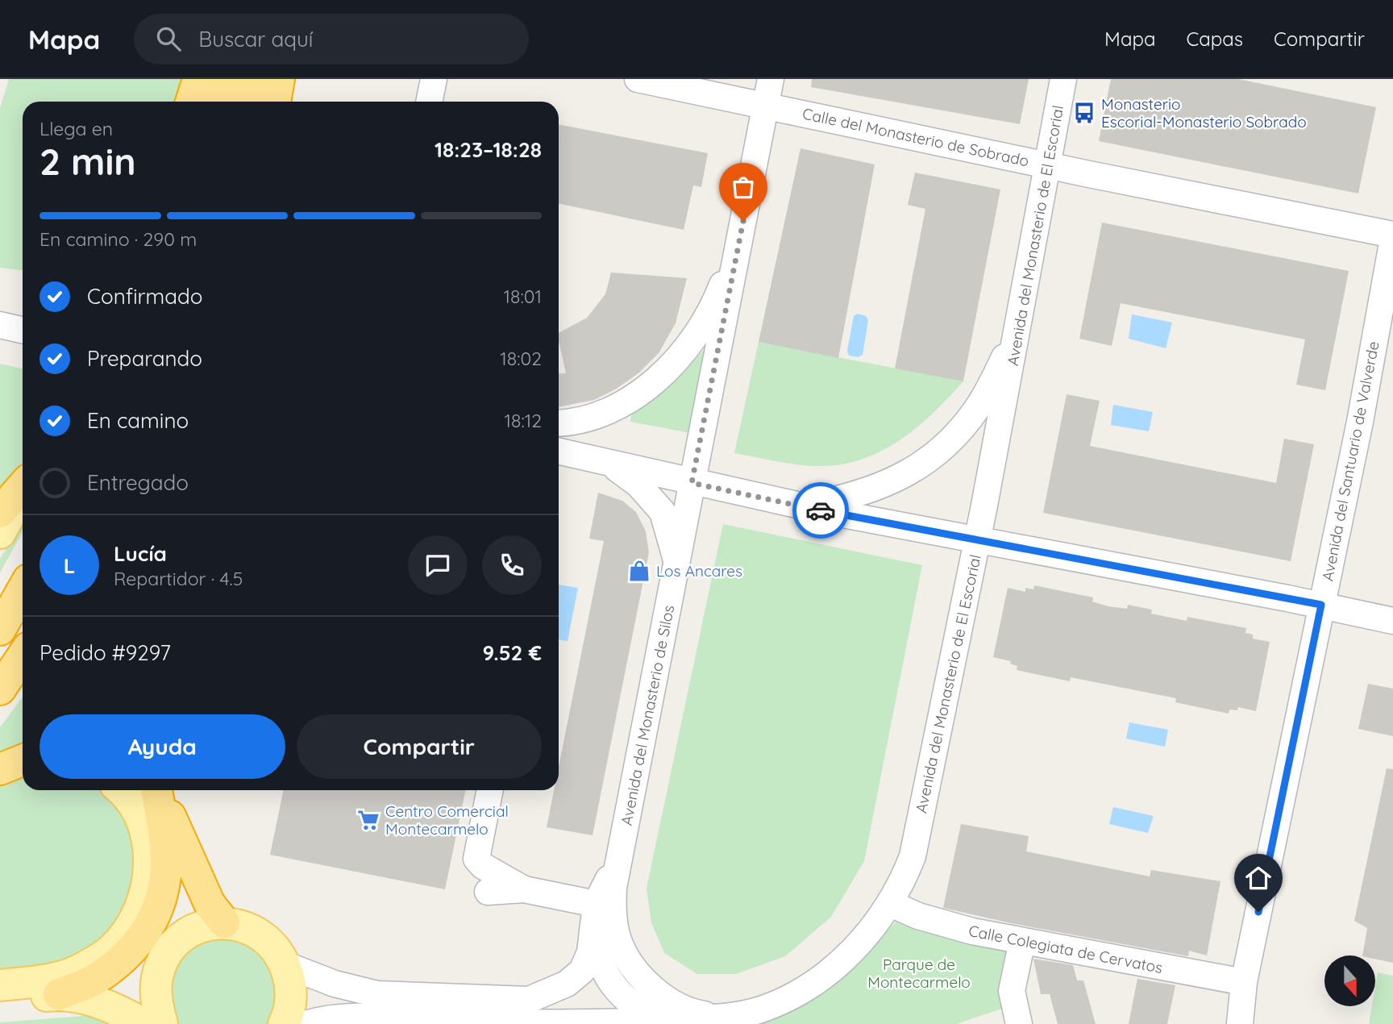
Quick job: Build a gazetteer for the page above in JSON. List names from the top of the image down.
{
  "streets": {
    "street": [
      "Calle del Monasterio de Sobrado",
      "Avenida del Monasterio de El Escorial",
      "Avenida del Santuario de Valverde",
      "Avenida del Monasterio de Silos",
      "Calle Colegiata de Cervatos"
    ]
  },
  "crossings": [
    ["Calle del Monasterio de Sobrado", "Avenida del Monasterio de El Escorial"],
    ["Calle del Monasterio de Sobrado", "Avenida del Santuario de Valverde"],
    ["Calle del Monasterio de Sobrado", "Avenida del Monasterio de Silos"],
    ["Avenida del Monasterio de El Escorial", "Avenida del Monasterio de Silos"],
    ["Avenida del Monasterio de El Escorial", "Calle Colegiata de Cervatos"],
    ["Avenida del Santuario de Valverde", "Calle Colegiata de Cervatos"]
  ],
  "parks": ["Parque de Montecarmelo"],
  "places": {
    "bus stop": ["Monasterio Escorial-Monasterio Sobrado"],
    "shop": ["Los Ancares"],
    "supermarket": ["Centro Comercial Montecarmelo"]
  },
  "north": "bottom",
  "page": {
    "header": "Mapa",
    "search": "Buscar aquí",
    "nav": ["Mapa", "Capas", "Compartir"],
    "heading": ["2 min", "Llega en", "18:23–18:28"],
    "panel": [
      "Lucía",
      "Repartidor · 4.5",
      "Pedido #9297",
      "9.52 €"
    ],
    "bar": "En camino · 290 m",
    "list": [
      ["Confirmado", "18:01"],
      ["Preparando", "18:02"],
      ["En camino", "18:12"],
      "Entregado"
    ],
    "round": "L",
    "buttons": ["Ayuda", "Compartir"]
  }
}
